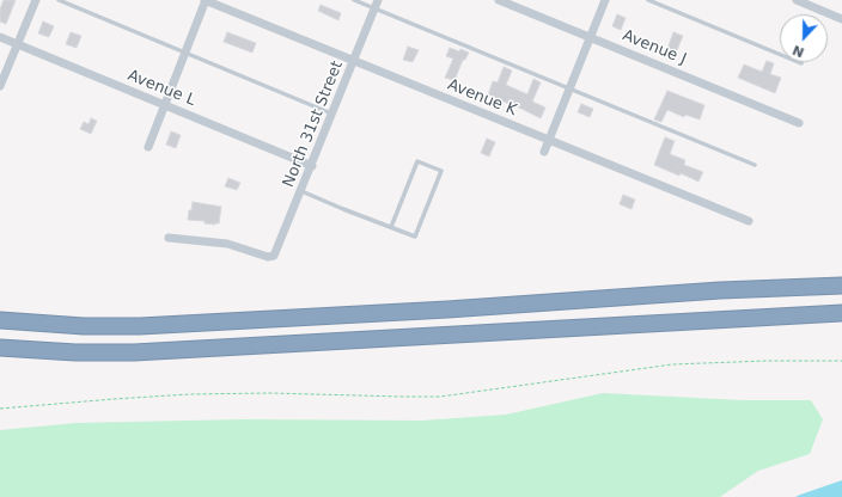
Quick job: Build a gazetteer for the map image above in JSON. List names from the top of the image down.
{
  "streets": {
    "street": [
      "Avenue J",
      "Avenue L",
      "Avenue K",
      "North 31st Street"
    ]
  },
  "crossings": [
    ["Avenue L", "North 31st Street"],
    ["Avenue K", "North 31st Street"]
  ],
  "north": "bottom"
}
